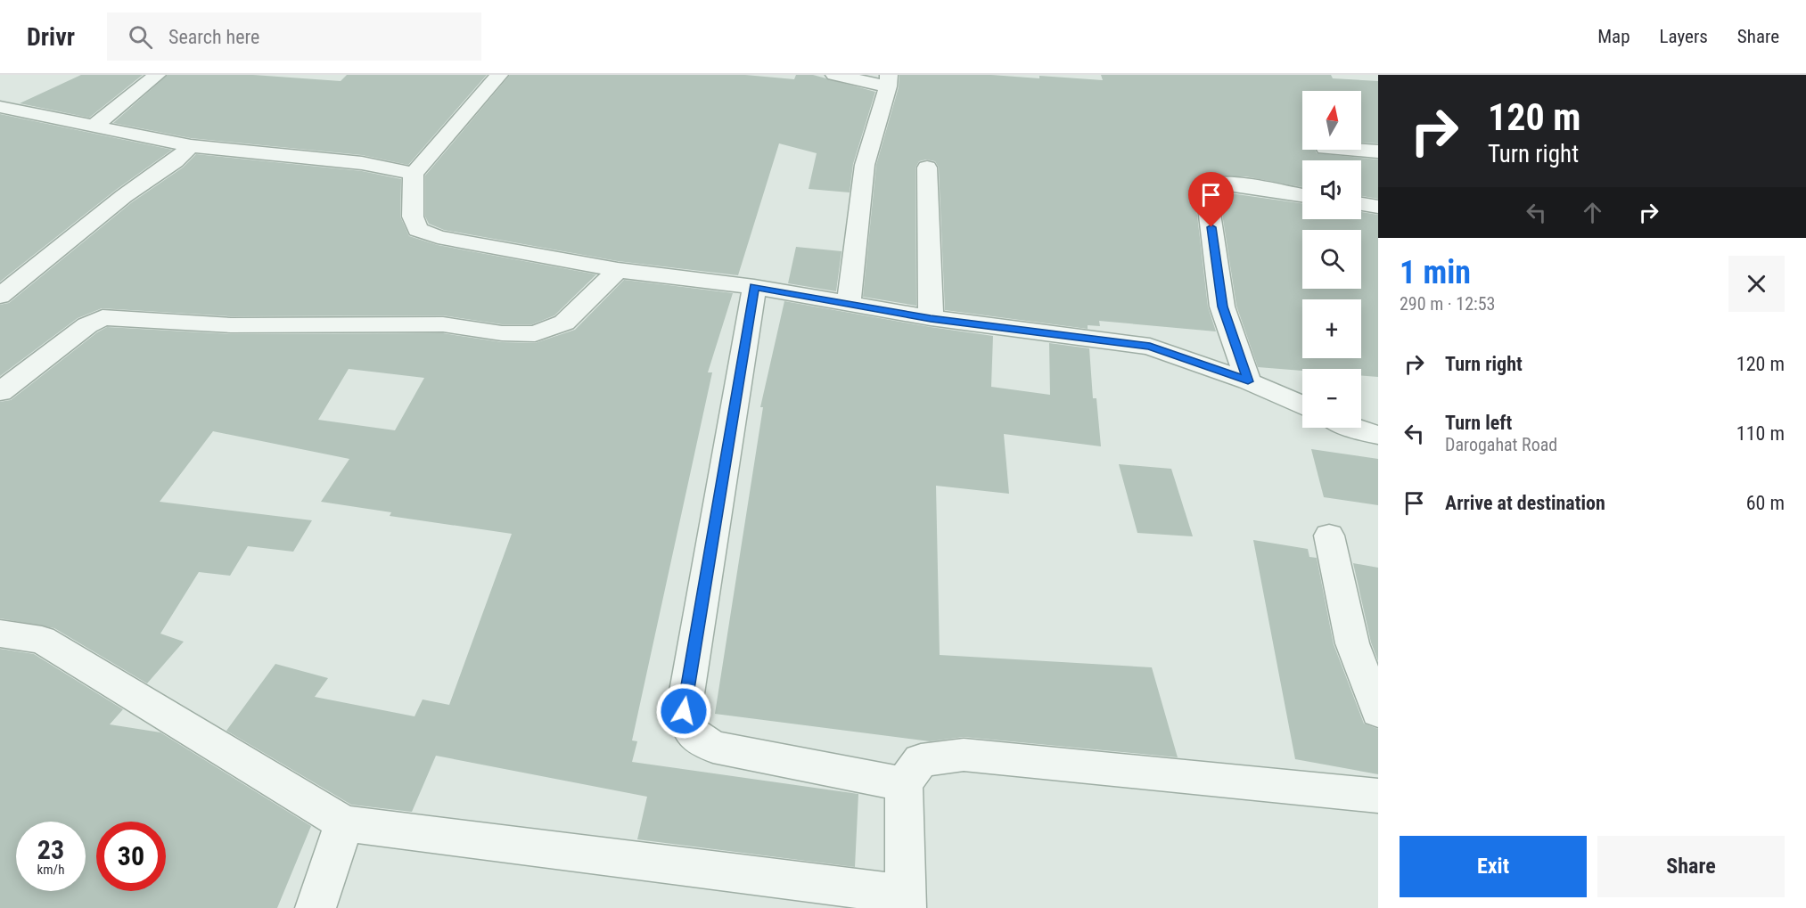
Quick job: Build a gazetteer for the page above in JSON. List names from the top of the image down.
{
  "north": "top",
  "page": {
    "header": "Drivr",
    "search": "Search here",
    "nav": ["Map", "Layers", "Share"],
    "turn": ["120 m", "Turn right"],
    "map_buttons": ["+", "−"],
    "heading": ["1 min", "290 m · 12:53"],
    "list": [
      {
        "name": "Turn right",
        "value": "120 m"
      },
      {
        "name": "Turn left",
        "note": "Darogahat Road",
        "value": "110 m"
      },
      {
        "name": "Arrive at destination",
        "value": "60 m"
      }
    ],
    "speed": "23 km/h",
    "limit": "30",
    "buttons": ["Exit", "Share"]
  }
}
